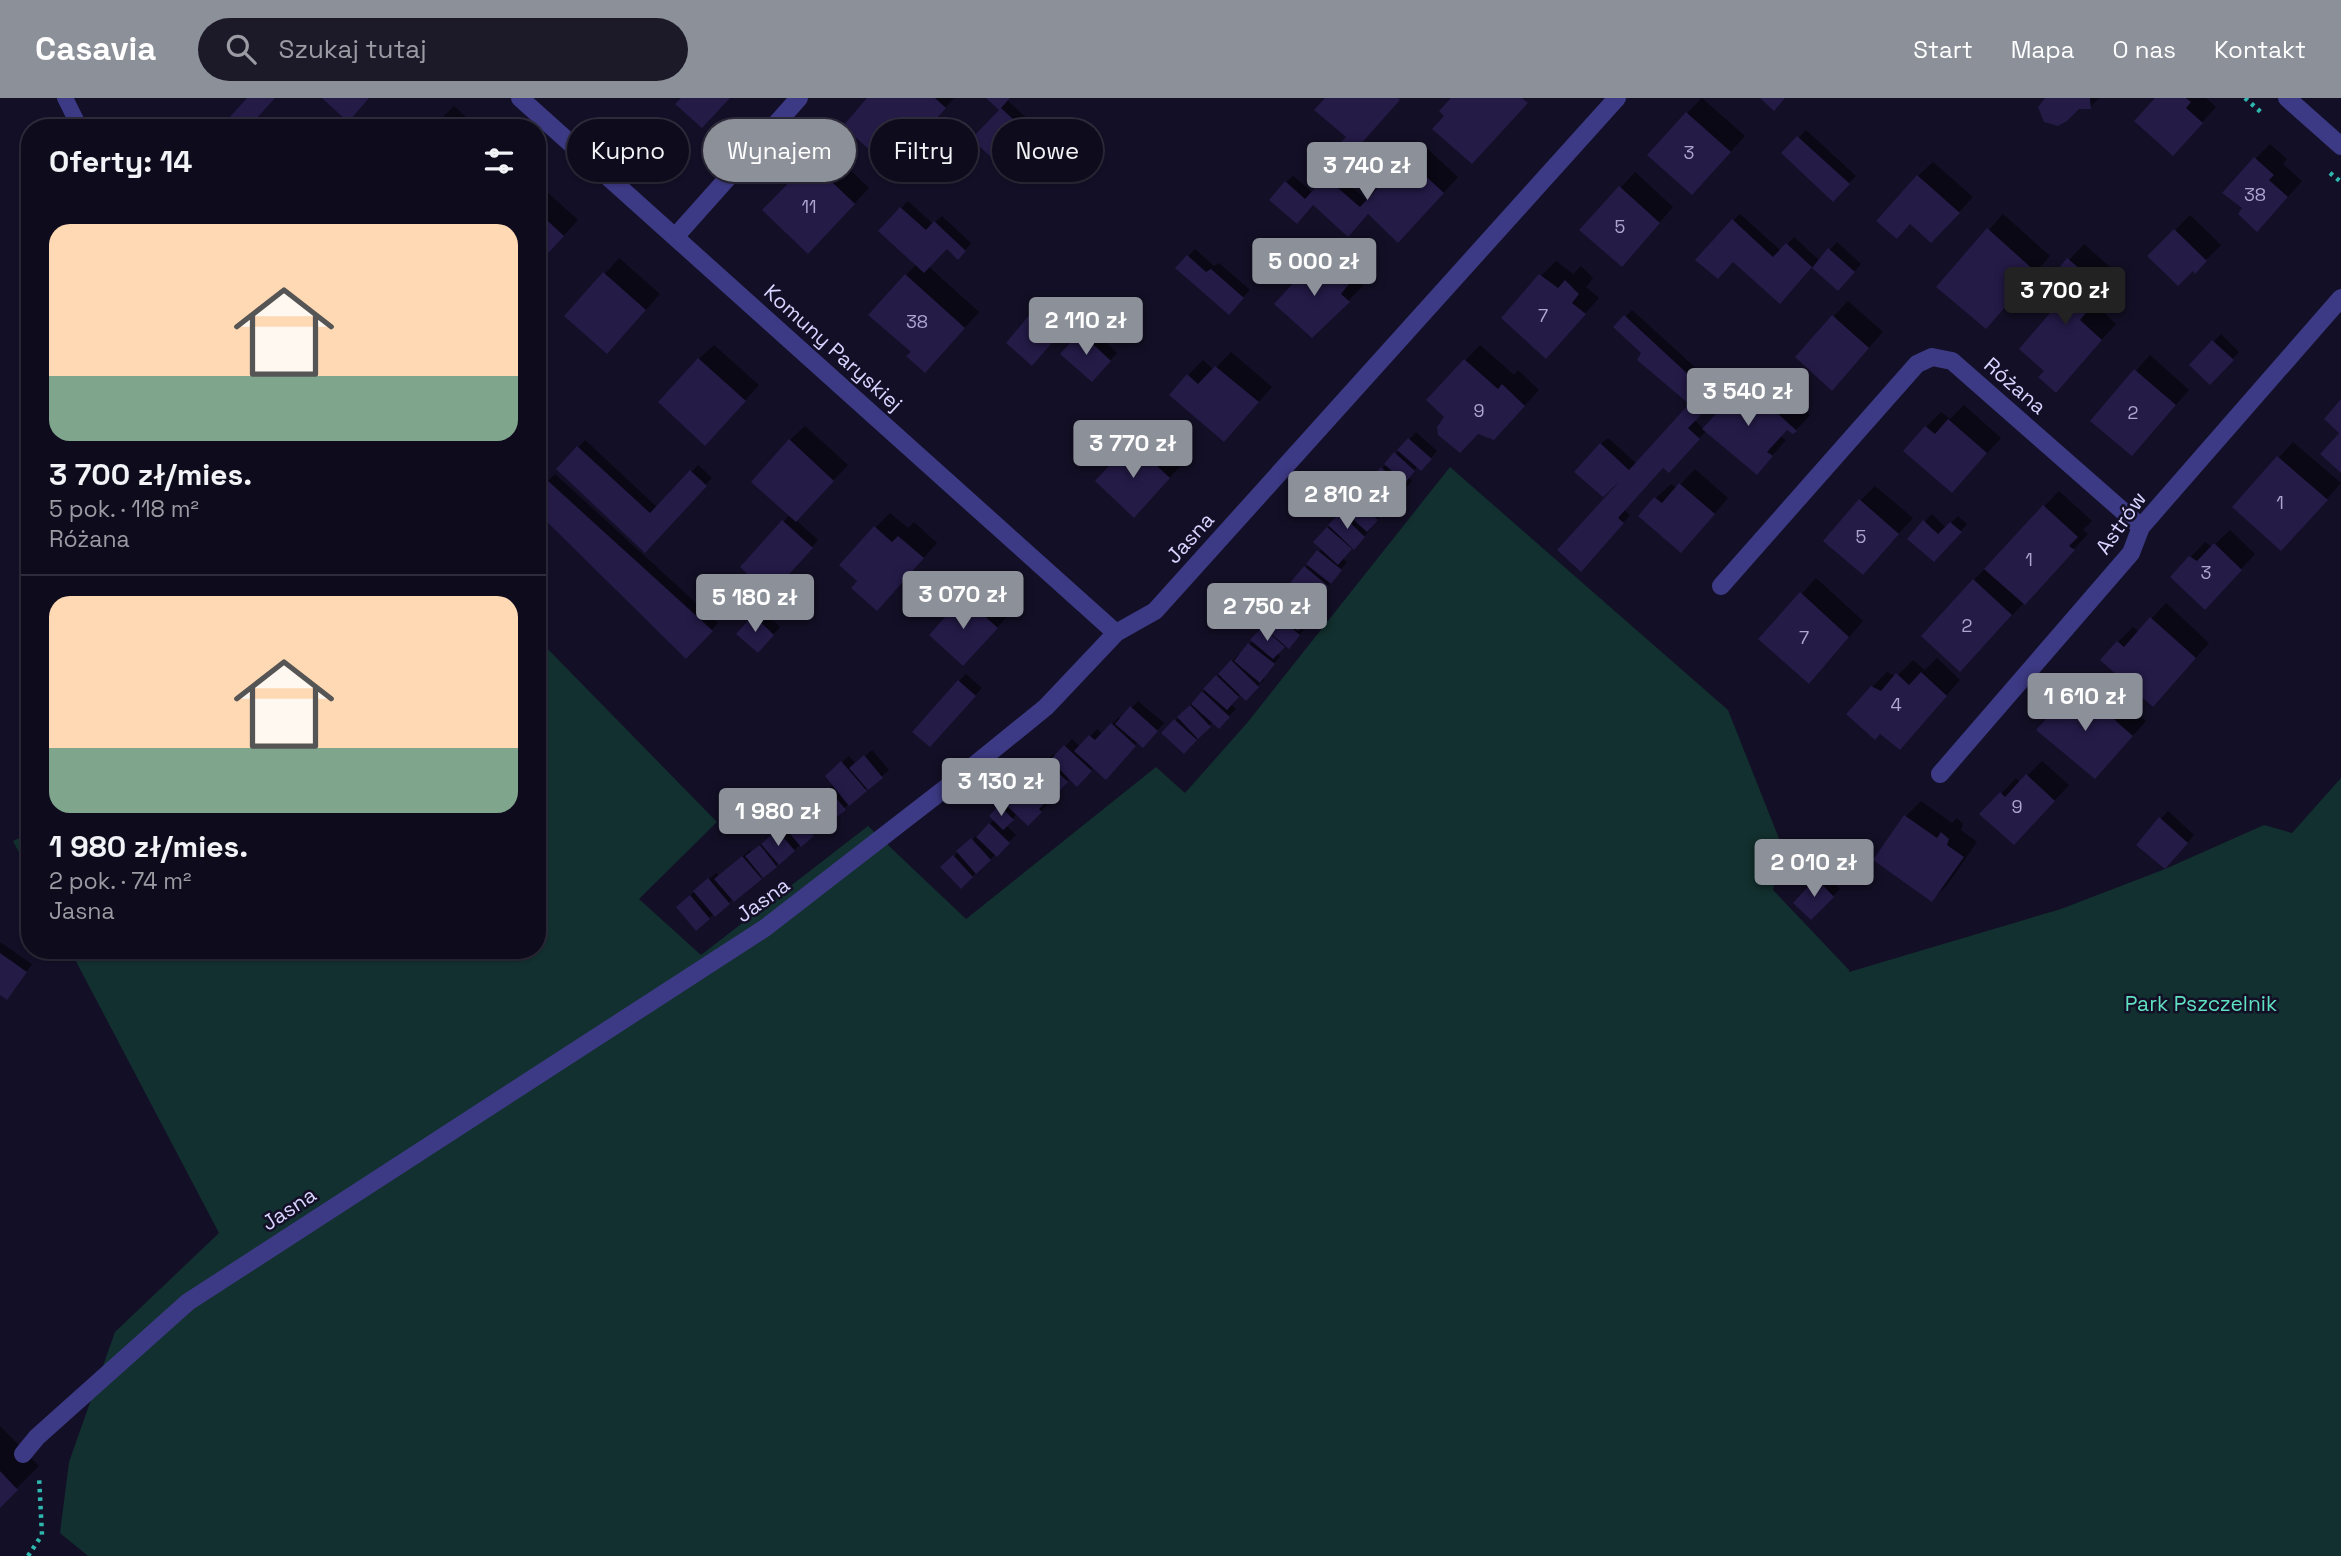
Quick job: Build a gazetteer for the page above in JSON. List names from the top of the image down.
{
  "streets": {
    "street": [
      "Komuny Paryskiej",
      "Różana",
      "Astrów",
      "Jasna"
    ]
  },
  "crossings": [
    ["Komuny Paryskiej", "Jasna"],
    ["Różana", "Astrów"]
  ],
  "parks": ["Park Pszczelnik"],
  "house_numbers": [
    "3",
    "38",
    "11",
    "5",
    "7",
    "38",
    "9",
    "2",
    "1",
    "5",
    "1",
    "3",
    "2",
    "7",
    "4",
    "9"
  ],
  "page": {
    "header": "Casavia",
    "search": "Szukaj tutaj",
    "nav": [
      "Start",
      "Mapa",
      "O nas",
      "Kontakt"
    ],
    "chip": [
      "Kupno",
      "Wynajem",
      "Filtry",
      "Nowe"
    ],
    "heading": "Oferty: 14",
    "price": [
      "3 740 zł",
      "5 000 zł",
      "3 700 zł",
      "2 110 zł",
      "3 540 zł",
      "3 770 zł",
      "2 810 zł",
      "3 070 zł",
      "5 180 zł",
      "2 750 zł",
      "1 610 zł",
      "3 130 zł",
      "1 980 zł",
      "2 010 zł"
    ],
    "list": [
      {
        "name": "3 700 zł/mies.",
        "note": "5 pok. · 118 m² · Różana"
      },
      {
        "name": "1 980 zł/mies.",
        "note": "2 pok. · 74 m² · Jasna"
      }
    ]
  }
}
